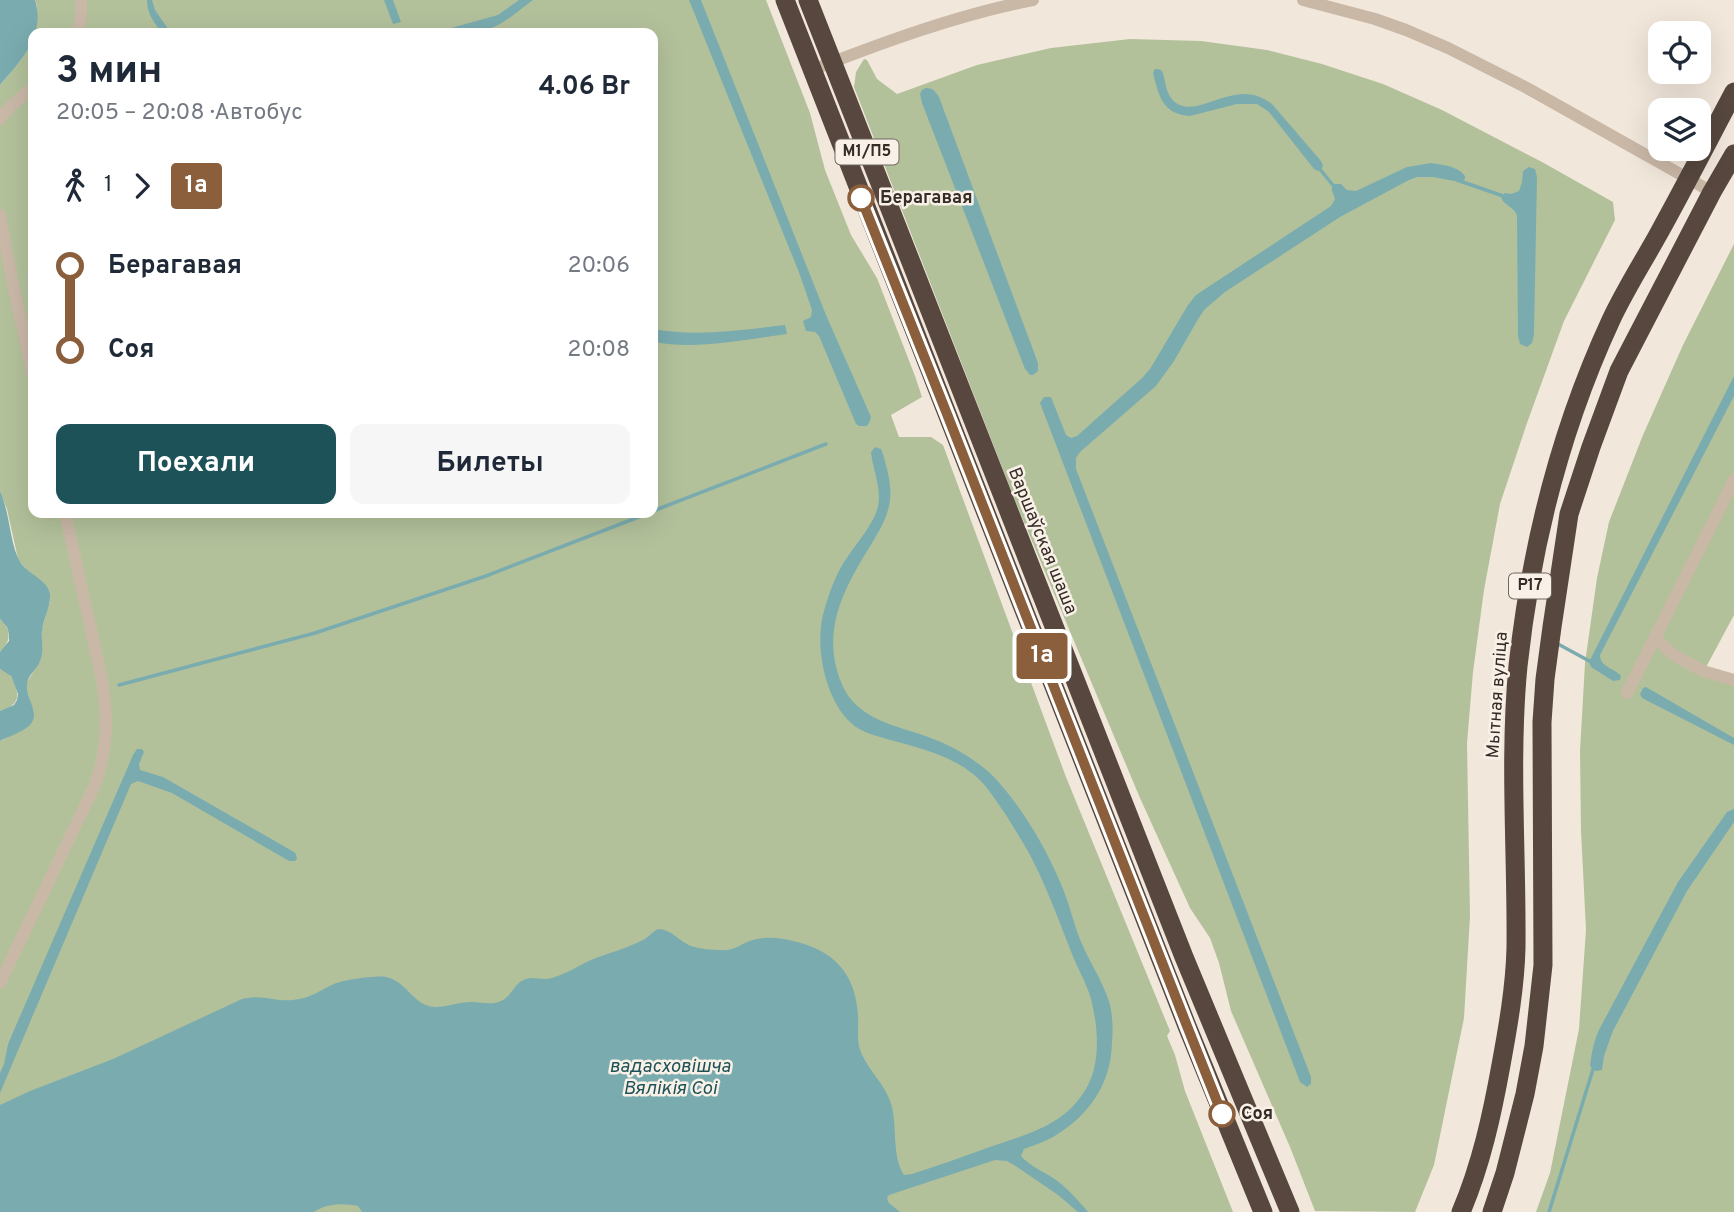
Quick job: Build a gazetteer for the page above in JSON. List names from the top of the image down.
{
  "streets": {
    "highway": [
      "М1/П5",
      "Варшаўская шаша",
      "Р17",
      "Мытная вуліца"
    ]
  },
  "water": ["вадасховішча Вялікія Соі"],
  "places": ["Берагавая", "Соя"],
  "lines": ["bus line 1а"],
  "page": {
    "on_map": "1а",
    "heading": ["3 мин", "20:05 – 20:08 · Автобус", "4.06 Br"],
    "legs": ["1", "1а"],
    "list": [
      {
        "name": "Берагавая",
        "value": "20:06"
      },
      {
        "name": "Соя",
        "value": "20:08"
      }
    ],
    "buttons": ["Поехали", "Билеты"]
  }
}
